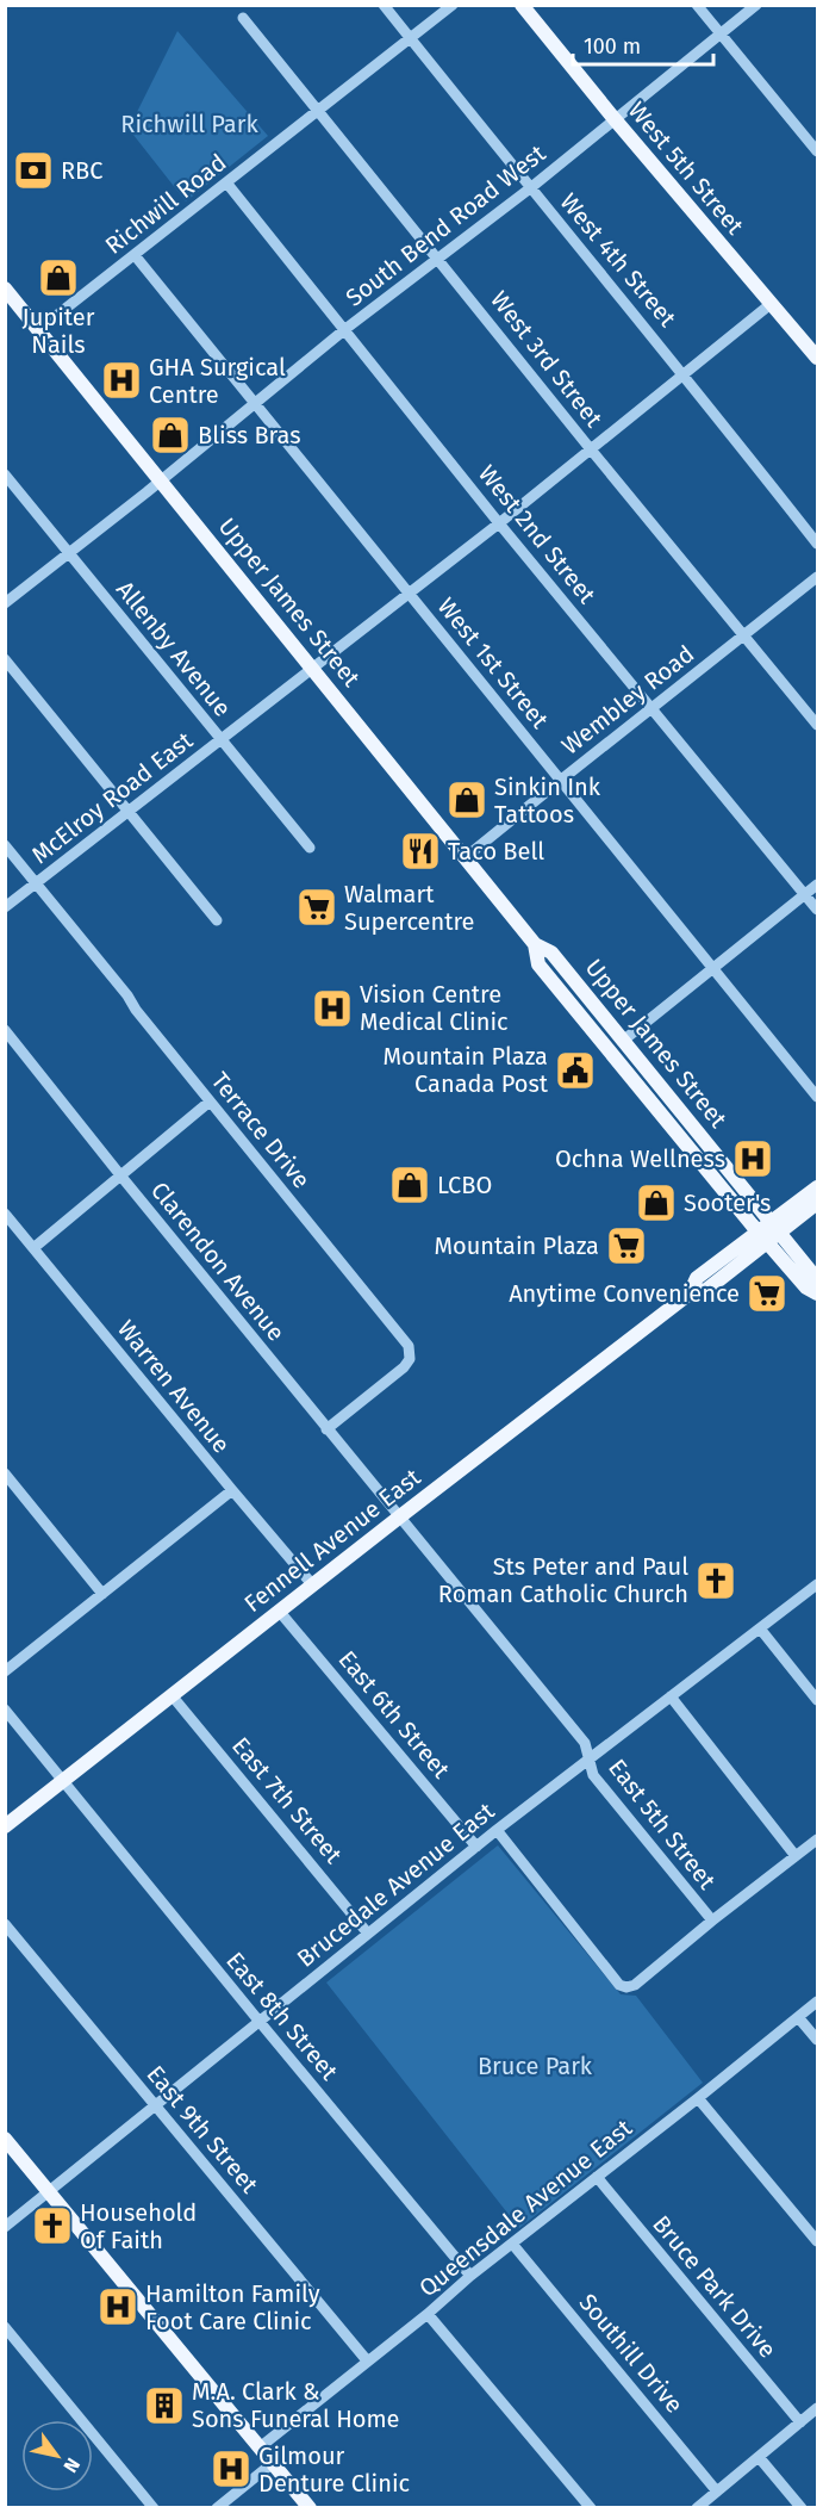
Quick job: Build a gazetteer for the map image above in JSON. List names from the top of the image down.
{
  "streets": {
    "main road": ["West 5th Street", "Upper James Street", "Fennell Avenue East"],
    "street": [
      "Richwill Road",
      "South Bend Road West",
      "West 4th Street",
      "West 3rd Street",
      "West 2nd Street",
      "Allenby Avenue",
      "West 1st Street",
      "Wembley Road",
      "McElroy Road East",
      "Terrace Drive",
      "Clarendon Avenue",
      "Warren Avenue",
      "East 6th Street",
      "East 7th Street",
      "East 5th Street",
      "Brucedale Avenue East",
      "East 8th Street",
      "East 9th Street",
      "Queensdale Avenue East",
      "Bruce Park Drive",
      "Southill Drive"
    ]
  },
  "crossings": [
    ["West 5th Street", "South Bend Road West"],
    ["West 5th Street", "McElroy Road East"],
    ["Richwill Road", "West 4th Street"],
    ["Richwill Road", "West 3rd Street"],
    ["Richwill Road", "West 2nd Street"],
    ["Richwill Road", "Upper James Street"],
    ["Richwill Road", "West 1st Street"],
    ["South Bend Road West", "West 4th Street"],
    ["South Bend Road West", "West 3rd Street"],
    ["South Bend Road West", "West 2nd Street"],
    ["South Bend Road West", "Upper James Street"],
    ["South Bend Road West", "Allenby Avenue"],
    ["South Bend Road West", "West 1st Street"],
    ["West 4th Street", "McElroy Road East"],
    ["West 3rd Street", "Wembley Road"],
    ["West 3rd Street", "McElroy Road East"],
    ["West 2nd Street", "Wembley Road"],
    ["West 2nd Street", "McElroy Road East"],
    ["Upper James Street", "Wembley Road"],
    ["Upper James Street", "McElroy Road East"],
    ["Upper James Street", "Fennell Avenue East"],
    ["Allenby Avenue", "McElroy Road East"],
    ["West 1st Street", "Wembley Road"],
    ["West 1st Street", "McElroy Road East"],
    ["McElroy Road East", "Terrace Drive"],
    ["Terrace Drive", "Clarendon Avenue"],
    ["Clarendon Avenue", "Fennell Avenue East"],
    ["Clarendon Avenue", "East 5th Street"],
    ["Warren Avenue", "Fennell Avenue East"],
    ["Fennell Avenue East", "East 6th Street"],
    ["Fennell Avenue East", "East 7th Street"],
    ["Fennell Avenue East", "East 5th Street"],
    ["Fennell Avenue East", "East 8th Street"],
    ["East 6th Street", "Brucedale Avenue East"],
    ["East 7th Street", "Brucedale Avenue East"],
    ["East 5th Street", "Brucedale Avenue East"],
    ["Brucedale Avenue East", "East 8th Street"],
    ["Brucedale Avenue East", "East 9th Street"],
    ["East 8th Street", "Queensdale Avenue East"],
    ["East 9th Street", "Queensdale Avenue East"],
    ["Queensdale Avenue East", "Bruce Park Drive"],
    ["Queensdale Avenue East", "Southill Drive"]
  ],
  "parks": ["Richwill Park", "Bruce Park"],
  "places": {
    "bank": ["RBC"],
    "shop": [
      "Jupiter Nails",
      "Bliss Bras",
      "Sinkin Ink Tattoos",
      "LCBO",
      "Sooter's"
    ],
    "hospital": [
      "GHA Surgical Centre",
      "Vision Centre Medical Clinic",
      "Ochna Wellness",
      "Hamilton Family Foot Care Clinic",
      "Gilmour Denture Clinic"
    ],
    "restaurant": ["Taco Bell"],
    "supermarket": ["Walmart Supercentre", "Mountain Plaza", "Anytime Convenience"],
    "public building": ["Mountain Plaza Canada Post"],
    "church": ["Sts Peter and Paul Roman Catholic Church", "Household Of Faith"],
    "building": ["M.A. Clark & Sons Funeral Home"]
  },
  "scale_bar": "100 m",
  "north": "bottom right"
}
